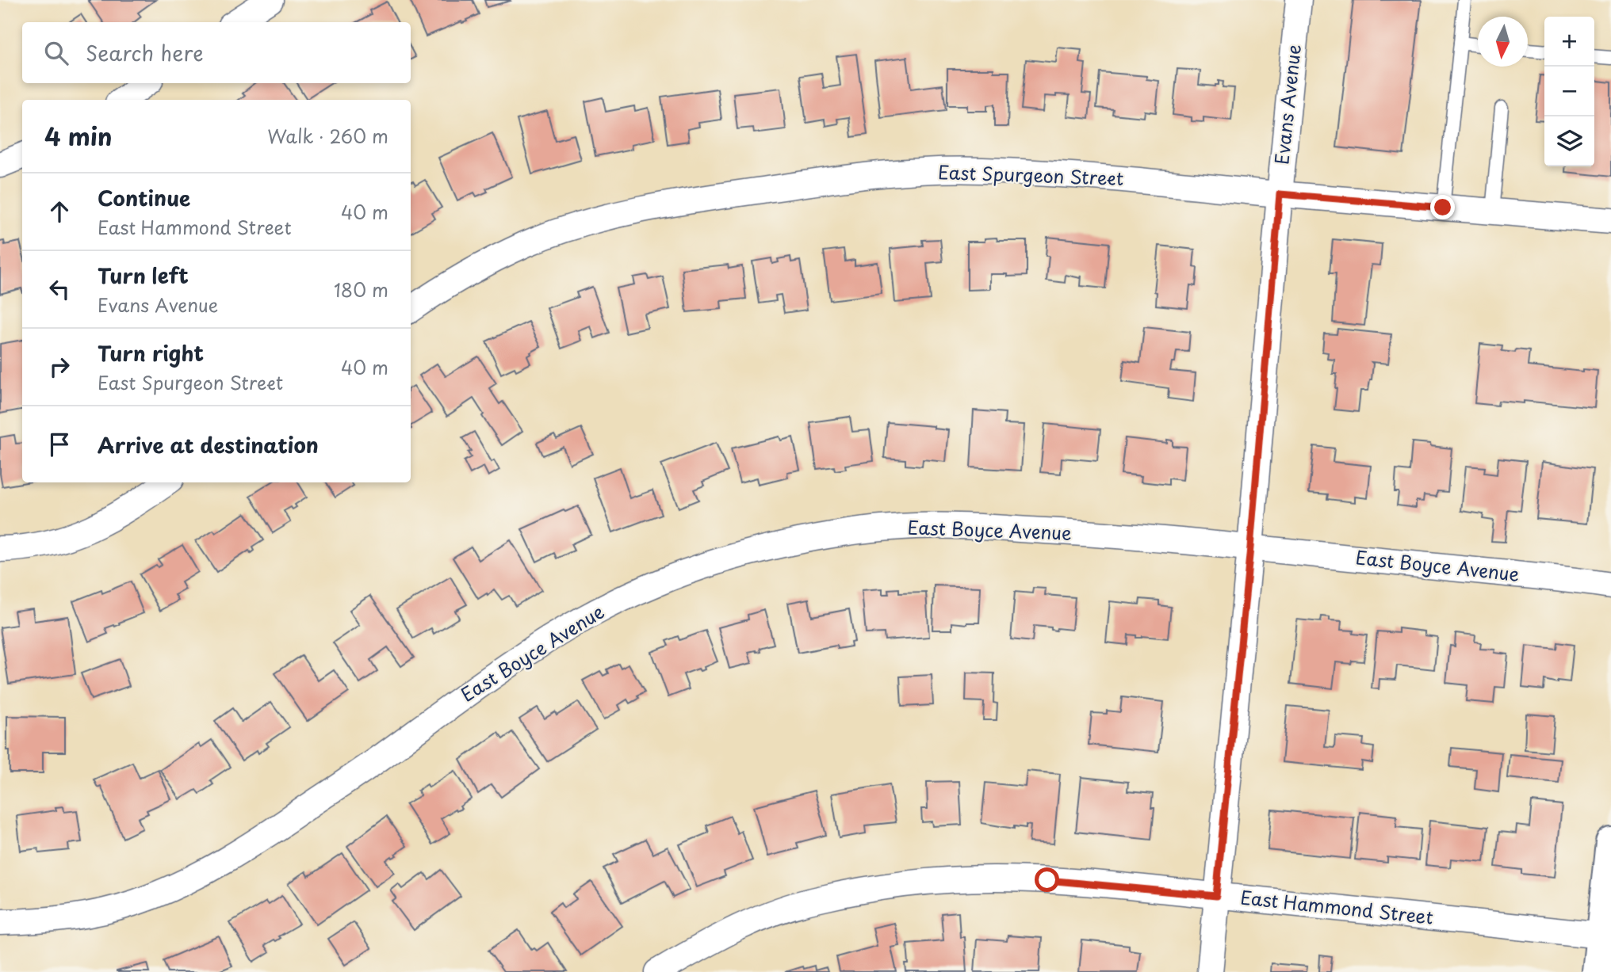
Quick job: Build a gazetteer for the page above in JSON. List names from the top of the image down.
{
  "streets": {
    "street": [
      "Evans Avenue",
      "East Spurgeon Street",
      "East Boyce Avenue",
      "East Hammond Street"
    ]
  },
  "crossings": [
    ["Evans Avenue", "East Spurgeon Street"],
    ["Evans Avenue", "East Boyce Avenue"],
    ["Evans Avenue", "East Hammond Street"]
  ],
  "north": "bottom",
  "page": {
    "map_buttons": ["+", "−"],
    "search": "Search here",
    "heading": ["4 min", "Walk · 260 m"],
    "list": [
      ["Continue", "East Hammond Street", "40 m"],
      ["Turn left", "Evans Avenue", "180 m"],
      ["Turn right", "East Spurgeon Street", "40 m"],
      "Arrive at destination"
    ]
  }
}
